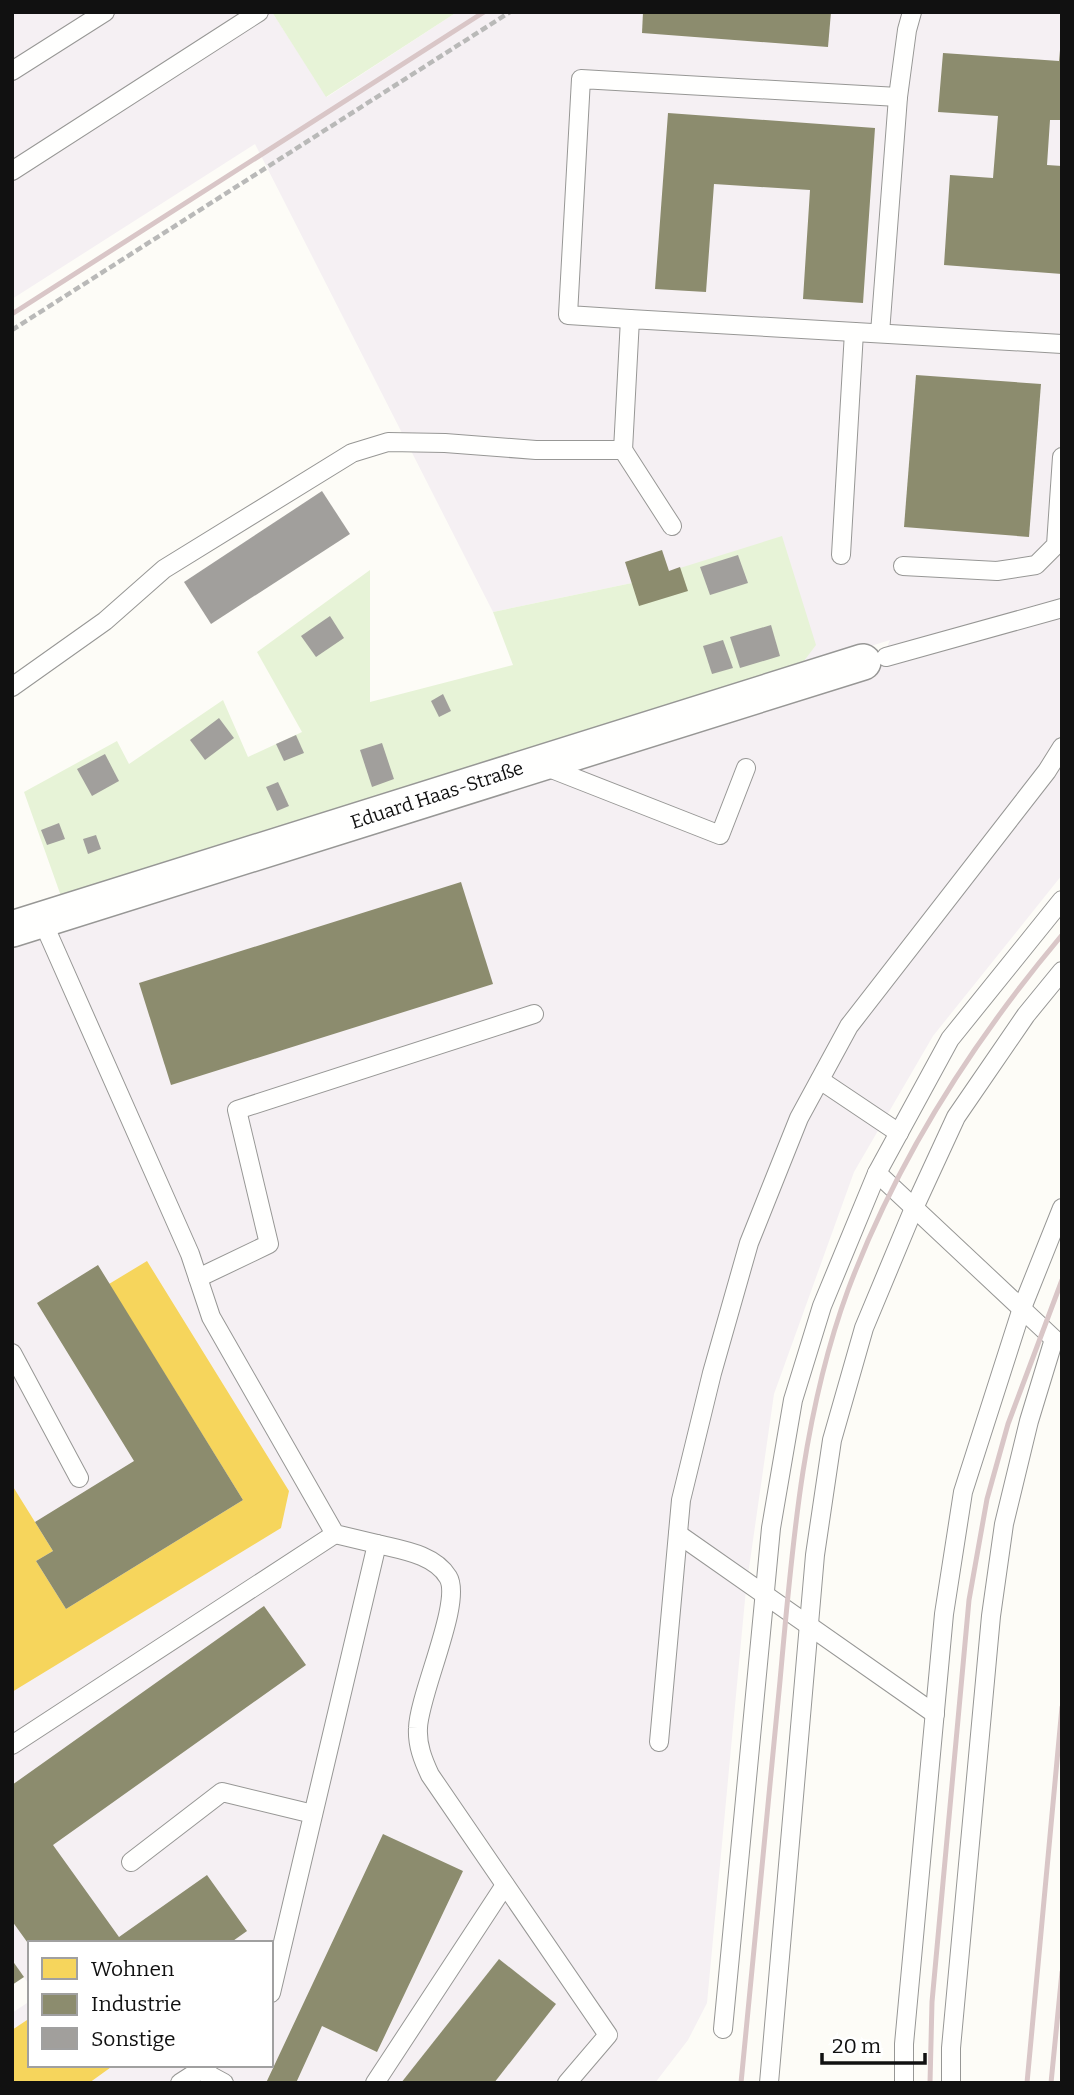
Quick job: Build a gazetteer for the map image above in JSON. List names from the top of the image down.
{
  "streets": {
    "street": ["Eduard Haas-Straße"]
  },
  "legend": ["Wohnen", "Industrie", "Sonstige"],
  "scale_bar": "20 m"
}
